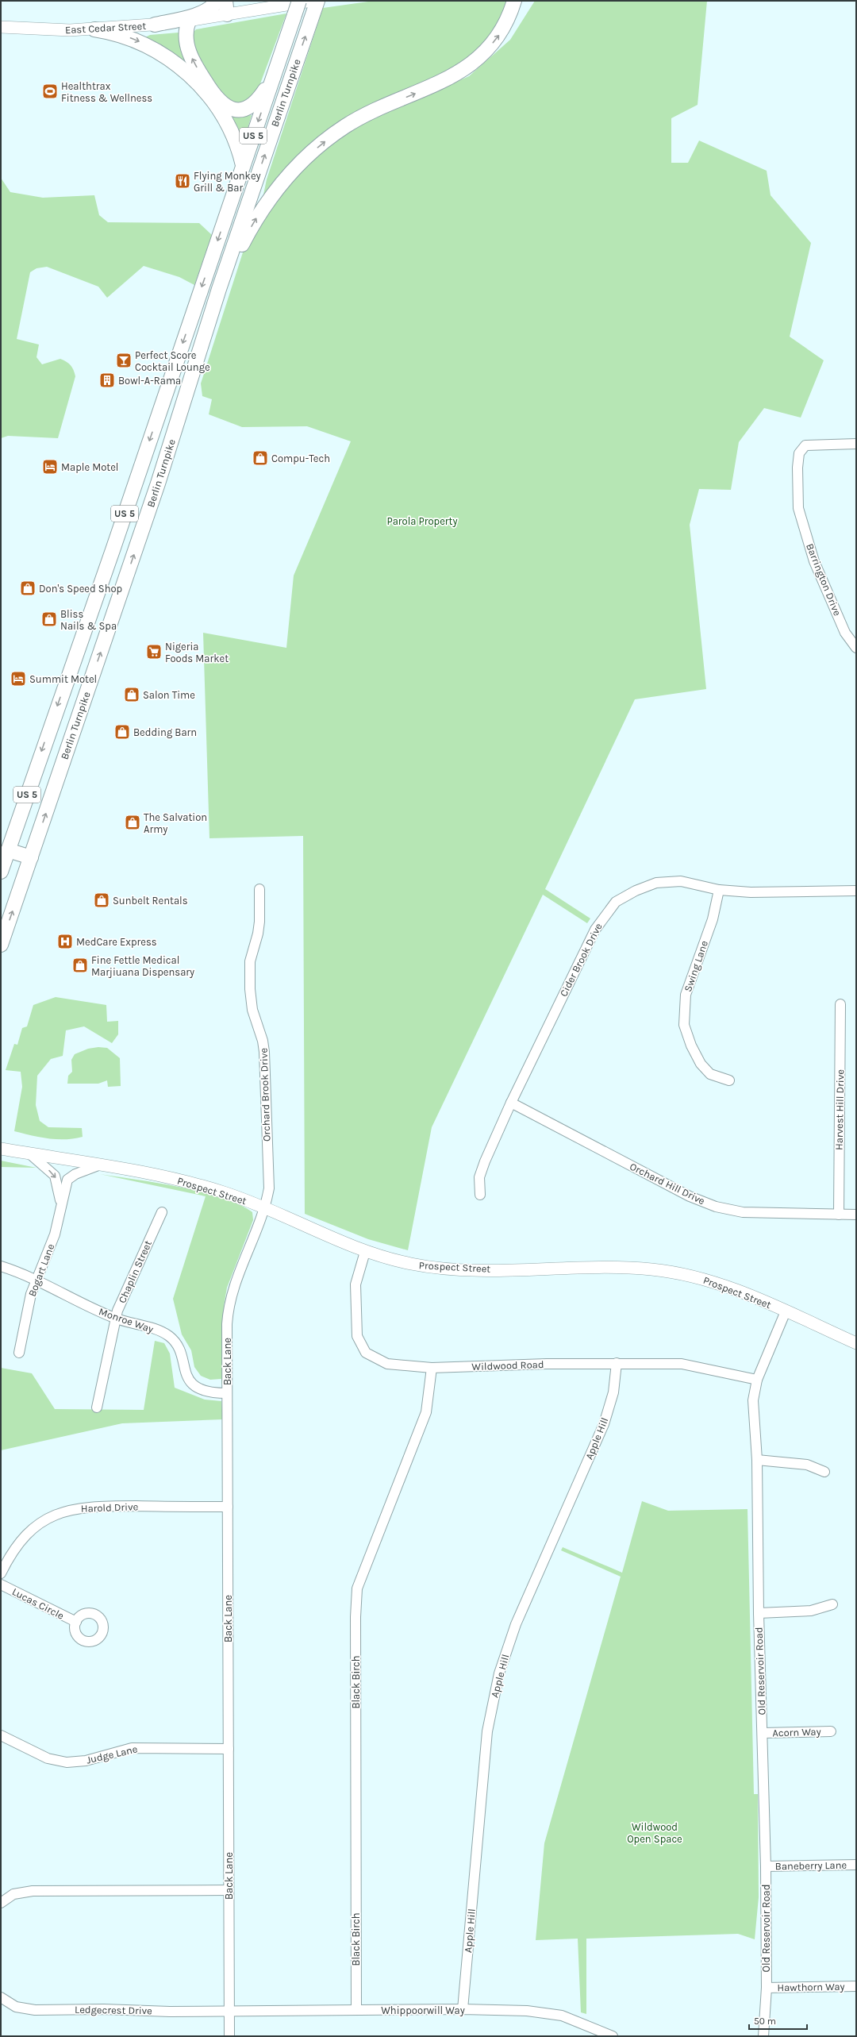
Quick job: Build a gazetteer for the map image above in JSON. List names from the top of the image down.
{
  "streets": {
    "highway": ["Berlin Turnpike", "US 5"],
    "main road": ["East Cedar Street", "Prospect Street"],
    "street": [
      "Barrington Drive",
      "Cider Brook Drive",
      "Swing Lane",
      "Orchard Brook Drive",
      "Harvest Hill Drive",
      "Orchard Hill Drive",
      "Bogart Lane",
      "Chaplin Street",
      "Monroe Way",
      "Back Lane",
      "Wildwood Road",
      "Apple Hill",
      "Harold Drive",
      "Lucas Circle",
      "Old Reservoir Road",
      "Black Birch",
      "Acorn Way",
      "Judge Lane",
      "Baneberry Lane",
      "Hawthorn Way",
      "Ledgecrest Drive",
      "Whippoorwill Way"
    ]
  },
  "crossings": [
    ["East Cedar Street", "Berlin Turnpike"],
    ["Cider Brook Drive", "Swing Lane"],
    ["Cider Brook Drive", "Orchard Hill Drive"],
    ["Orchard Brook Drive", "Prospect Street"],
    ["Orchard Brook Drive", "Back Lane"],
    ["Harvest Hill Drive", "Orchard Hill Drive"],
    ["Prospect Street", "Bogart Lane"],
    ["Prospect Street", "Back Lane"],
    ["Prospect Street", "Wildwood Road"],
    ["Prospect Street", "Old Reservoir Road"],
    ["Bogart Lane", "Monroe Way"],
    ["Chaplin Street", "Monroe Way"],
    ["Monroe Way", "Back Lane"],
    ["Back Lane", "Harold Drive"],
    ["Back Lane", "Judge Lane"],
    ["Back Lane", "Ledgecrest Drive"],
    ["Back Lane", "Whippoorwill Way"],
    ["Wildwood Road", "Apple Hill"],
    ["Wildwood Road", "Old Reservoir Road"],
    ["Wildwood Road", "Black Birch"],
    ["Apple Hill", "Whippoorwill Way"],
    ["Old Reservoir Road", "Acorn Way"],
    ["Old Reservoir Road", "Baneberry Lane"],
    ["Old Reservoir Road", "Hawthorn Way"],
    ["Black Birch", "Whippoorwill Way"],
    ["Ledgecrest Drive", "Whippoorwill Way"]
  ],
  "parks": ["Parola Property", "Wildwood Open Space"],
  "places": {
    "sports": ["Healthtrax Fitness & Wellness"],
    "restaurant": ["Flying Monkey Grill & Bar"],
    "bar": ["Perfect Score Cocktail Lounge"],
    "building": ["Bowl-A-Rama"],
    "shop": [
      "Compu-Tech",
      "Don's Speed Shop",
      "Bliss Nails & Spa",
      "Salon Time",
      "Bedding Barn",
      "The Salvation Army",
      "Sunbelt Rentals",
      "Fine Fettle Medical Marjiuana Dispensary"
    ],
    "hotel": ["Maple Motel", "Summit Motel"],
    "supermarket": ["Nigeria Foods Market"],
    "hospital": ["MedCare Express"]
  },
  "scale_bar": "50 m"
}
